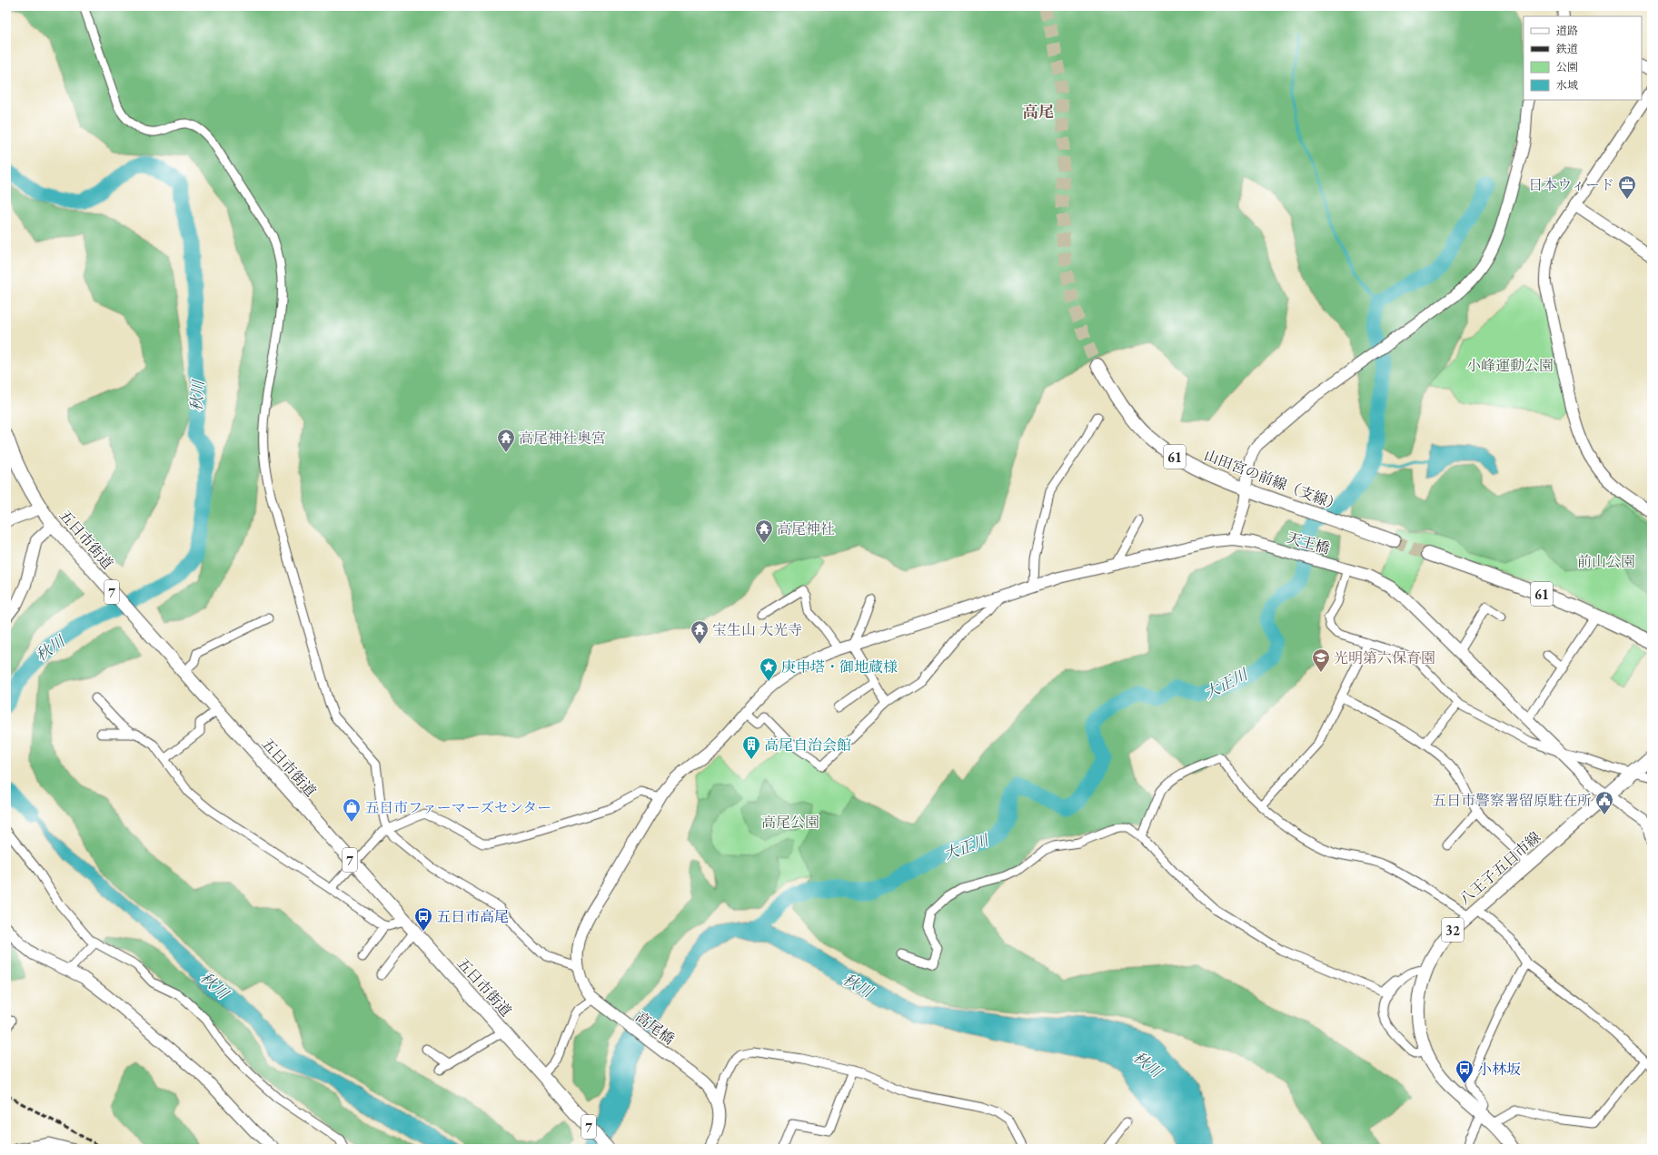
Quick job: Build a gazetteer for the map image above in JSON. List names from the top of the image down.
{
  "streets": {
    "main road": [
      "61",
      "山田宮の前線（支線）",
      "五日市街道",
      "7",
      "八王子五日市線",
      "32"
    ],
    "street": ["天王橋", "高尾橋"]
  },
  "crossings": [
    ["天王橋", "八王子五日市線"],
    ["天王橋", "高尾橋"]
  ],
  "districts": ["高尾"],
  "water": ["秋川", "大正川"],
  "parks": ["小峰運動公園", "前山公園", "高尾公園"],
  "places": {
    "office": ["日本ウィード"],
    "temple": ["高尾神社奥宮", "高尾神社", "宝生山 大光寺"],
    "school or university": ["光明第六保育園"],
    "place": ["庚申塔・御地蔵様"],
    "building": ["高尾自治会館"],
    "public building": ["五日市警察署留原駐在所"],
    "shop": ["五日市ファーマーズセンター"],
    "bus stop": ["五日市高尾", "小林坂"]
  },
  "legend": [
    "道路",
    "鉄道",
    "公園",
    "水域"
  ]
}
